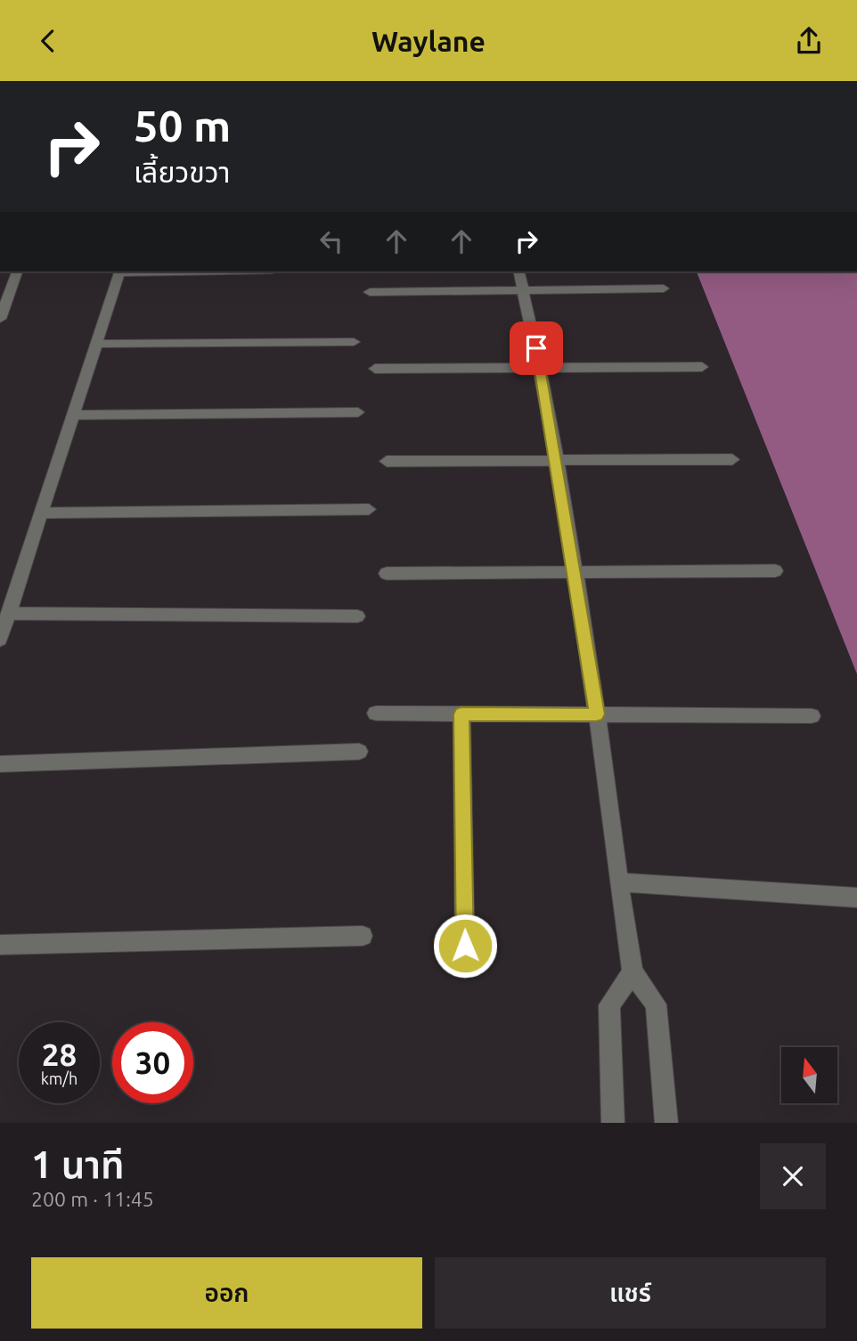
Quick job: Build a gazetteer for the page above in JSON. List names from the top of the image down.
{
  "north": "top",
  "page": {
    "header": "Waylane",
    "turn": ["50 m", "เลี้ยวขวา"],
    "speed": "28 km/h",
    "limit": "30",
    "heading": ["1 นาที", "200 m · 11:45"],
    "buttons": ["ออก", "แชร์"]
  }
}
